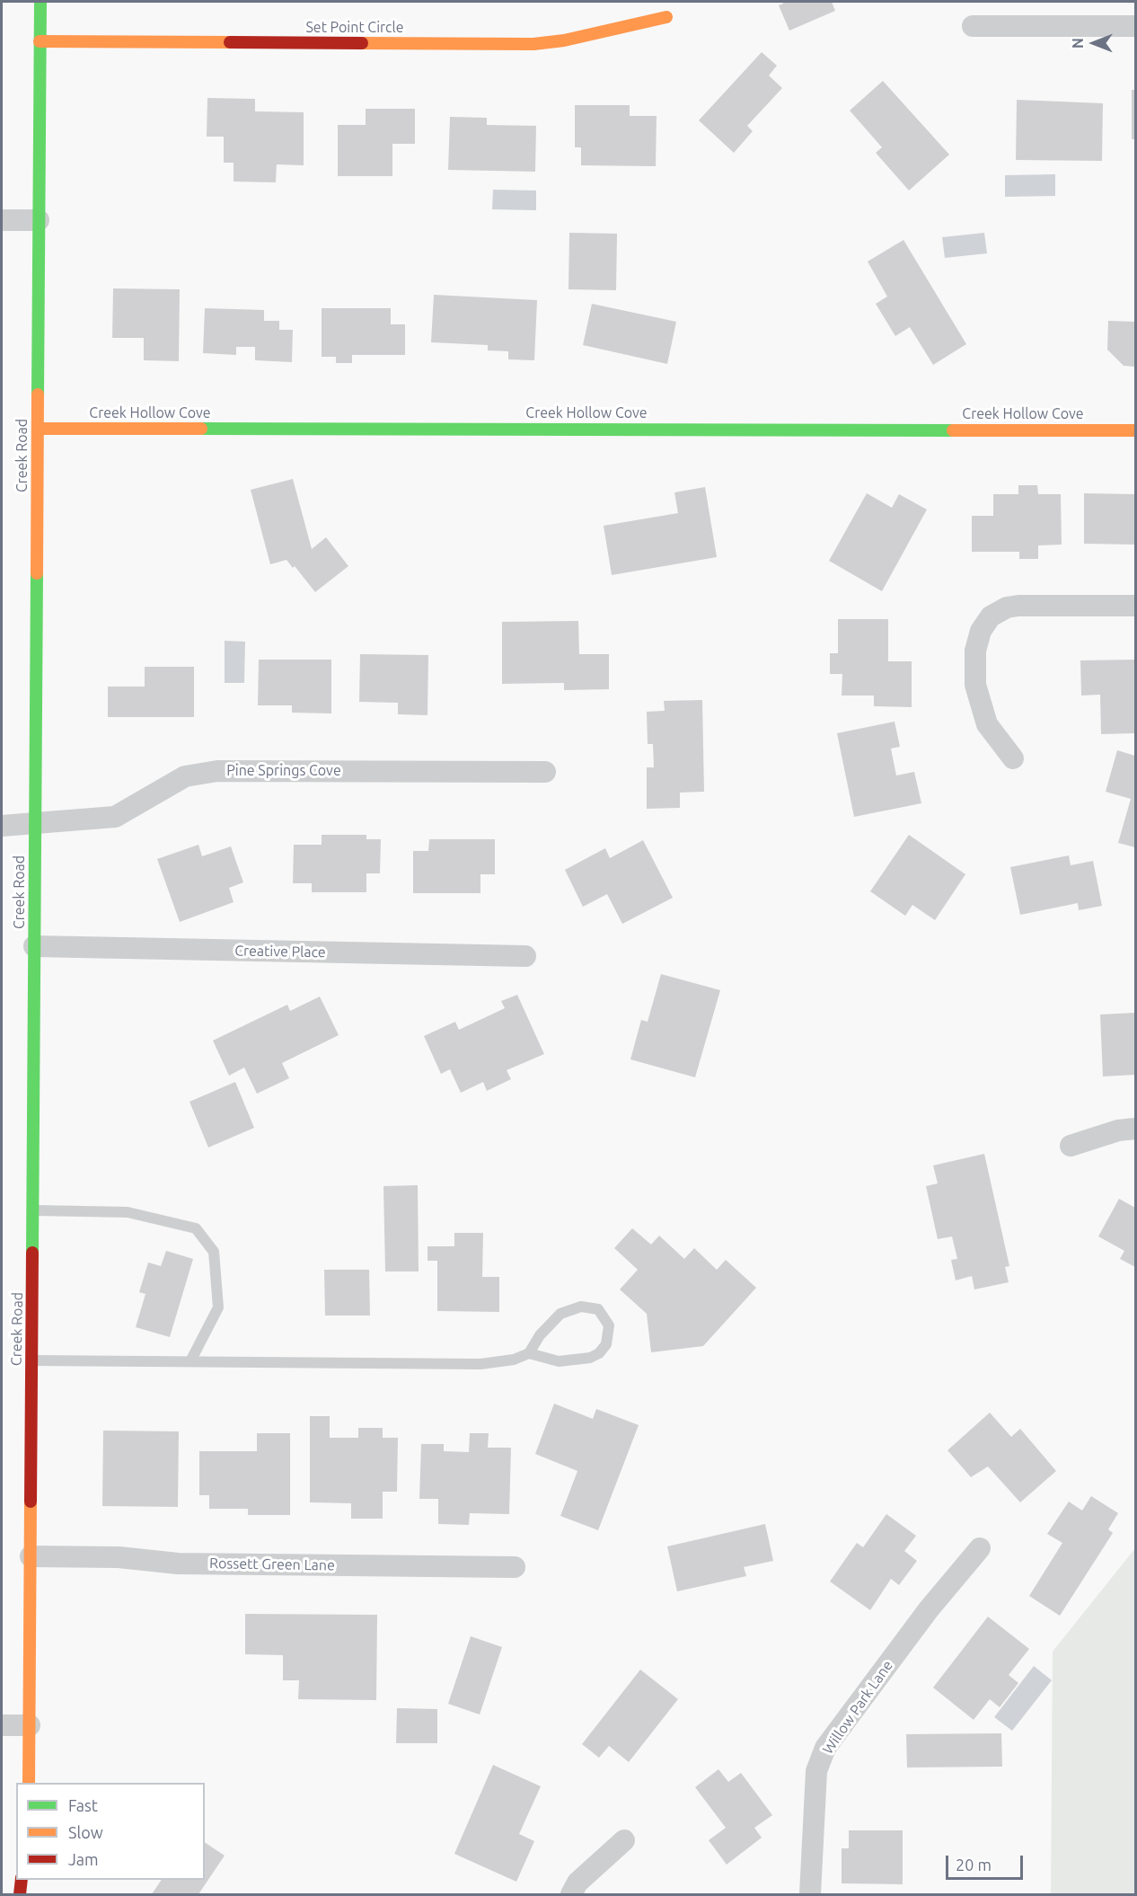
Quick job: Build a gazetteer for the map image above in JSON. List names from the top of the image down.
{
  "streets": {
    "street": [
      "Set Point Circle",
      "Creek Hollow Cove",
      "Creek Road",
      "Pine Springs Cove",
      "Creative Place",
      "Rossett Green Lane",
      "Willow Park Lane"
    ]
  },
  "crossings": [
    ["Set Point Circle", "Creek Road"],
    ["Creek Hollow Cove", "Creek Road"],
    ["Creek Road", "Pine Springs Cove"],
    ["Creek Road", "Creative Place"],
    ["Creek Road", "Rossett Green Lane"]
  ],
  "legend": ["Fast", "Slow", "Jam"],
  "scale_bar": "20 m",
  "north": "left"
}
